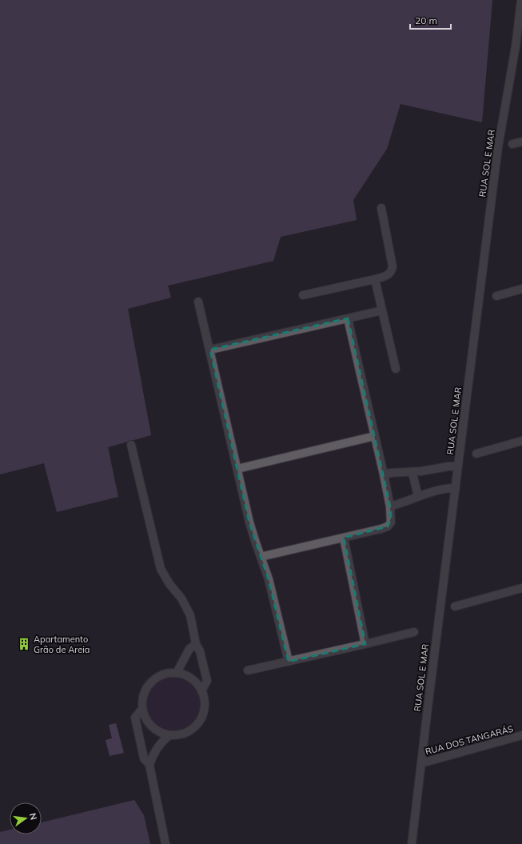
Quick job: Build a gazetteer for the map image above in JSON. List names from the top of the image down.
{
  "streets": {
    "street": ["RUA SOL E MAR", "RUA DOS TANGARÁS"]
  },
  "crossings": [
    ["RUA SOL E MAR", "RUA DOS TANGARÁS"]
  ],
  "places": {
    "building": ["Apartamento Grão de Areia"]
  },
  "scale_bar": "20 m",
  "north": "right"
}
